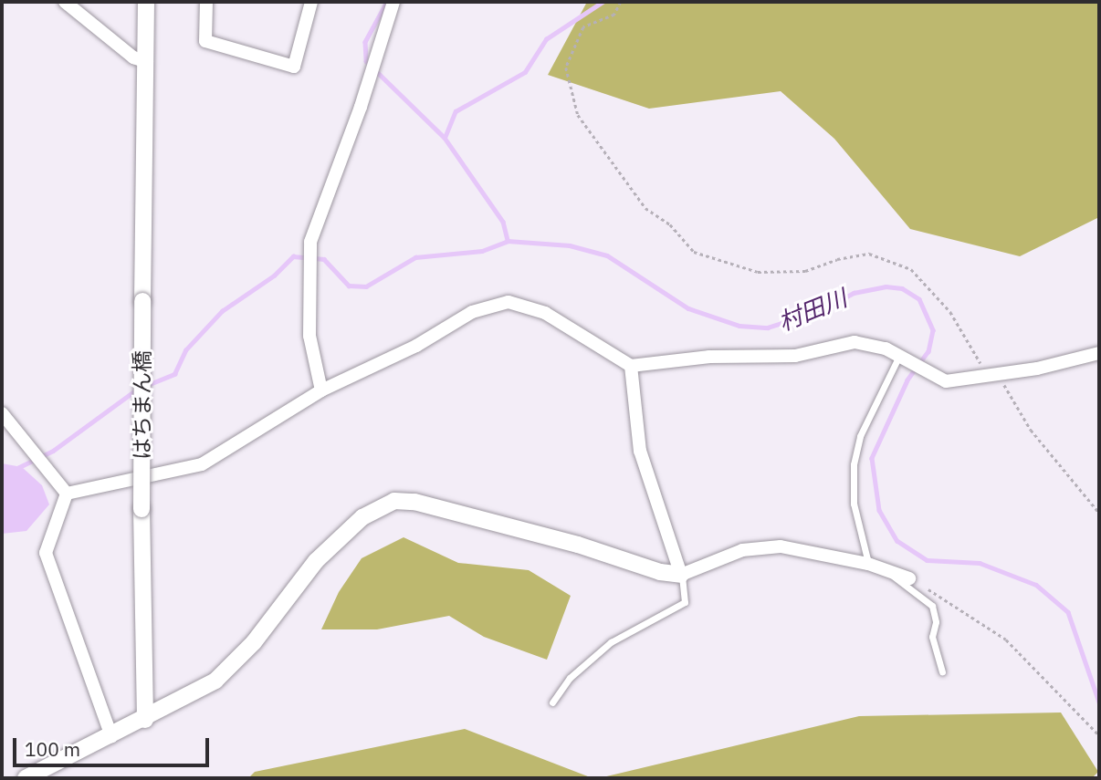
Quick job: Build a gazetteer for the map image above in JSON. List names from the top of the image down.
{
  "streets": {
    "street": ["はちまん橋"]
  },
  "water": ["村田川"],
  "scale_bar": "100 m"
}
